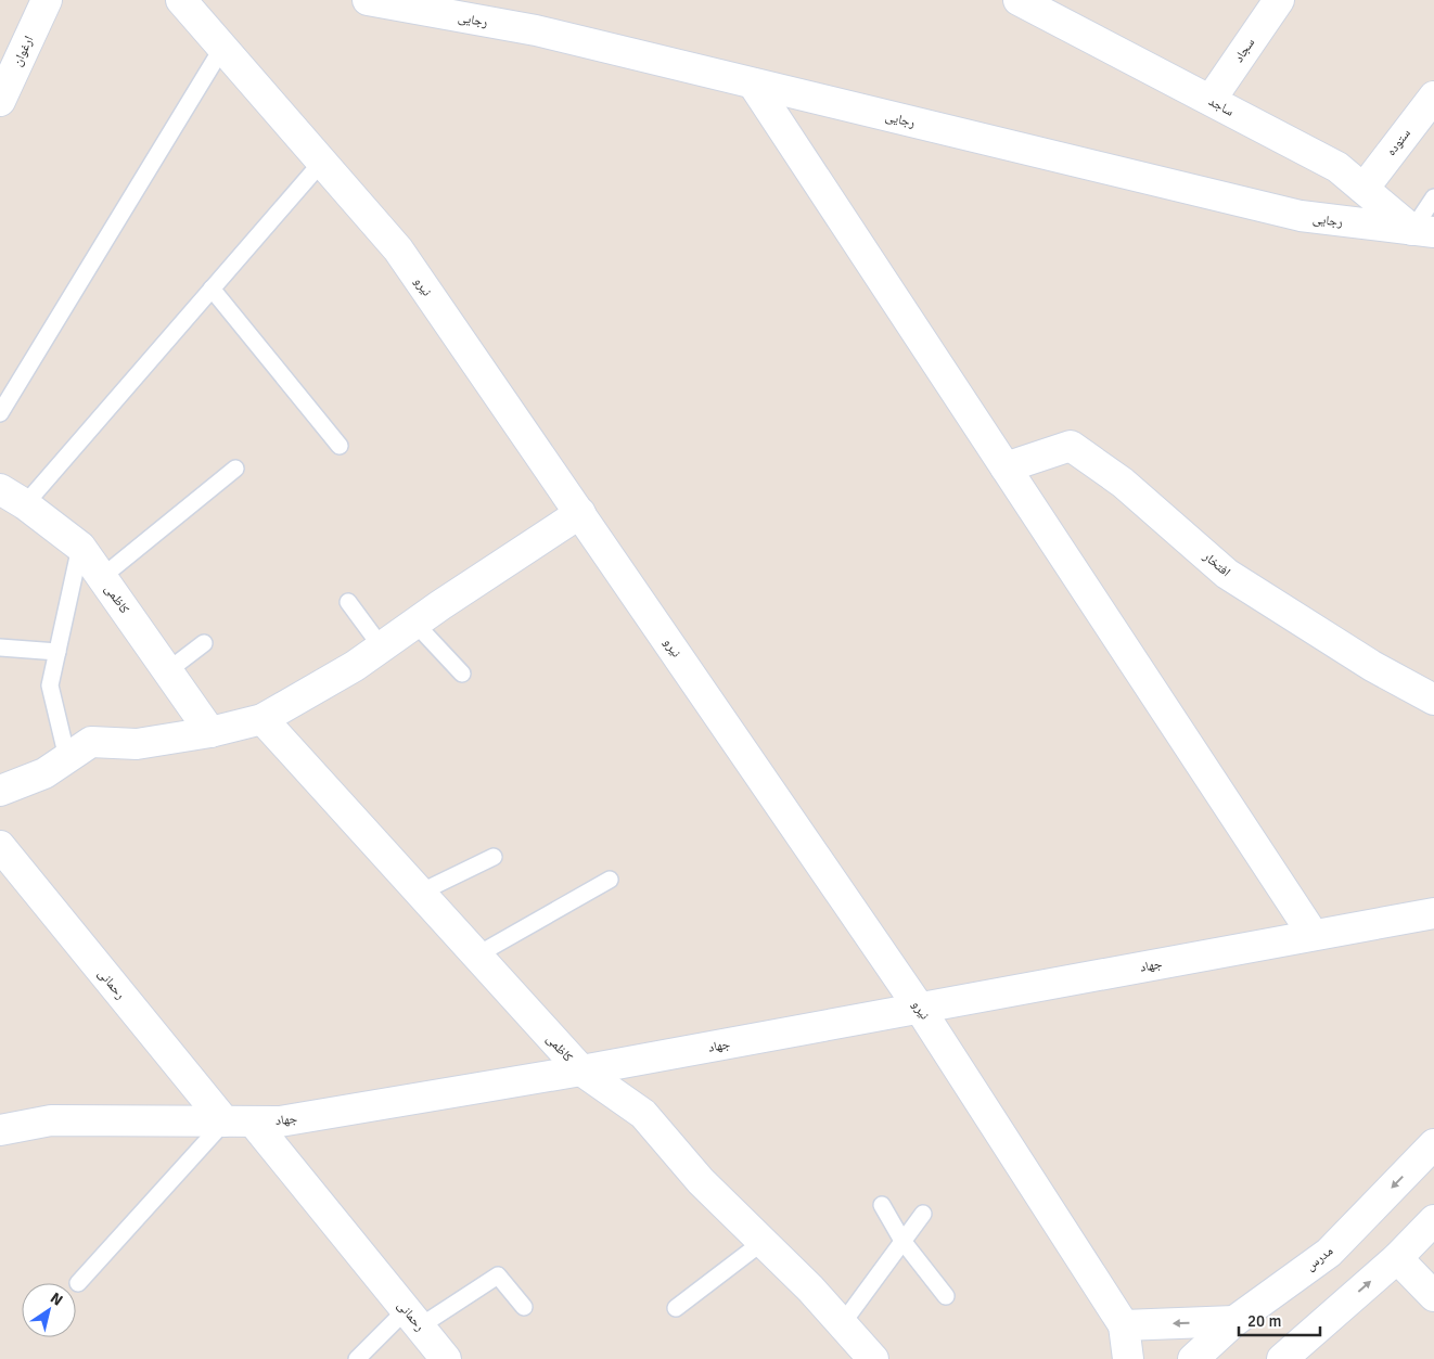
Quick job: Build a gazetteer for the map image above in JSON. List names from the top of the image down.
{
  "streets": {
    "street": [
      "رجایی",
      "سجاد",
      "ارغوان",
      "ساجد",
      "ستوده",
      "نیرو",
      "افتخار",
      "کاظمی",
      "جهاد",
      "رحمانی",
      "مدرس"
    ]
  },
  "crossings": [
    ["رجایی", "ساجد"],
    ["سجاد", "ساجد"],
    ["ساجد", "ستوده"],
    ["نیرو", "جهاد"],
    ["کاظمی", "جهاد"],
    ["جهاد", "رحمانی"]
  ],
  "scale_bar": "20 m",
  "north": "top right"
}
